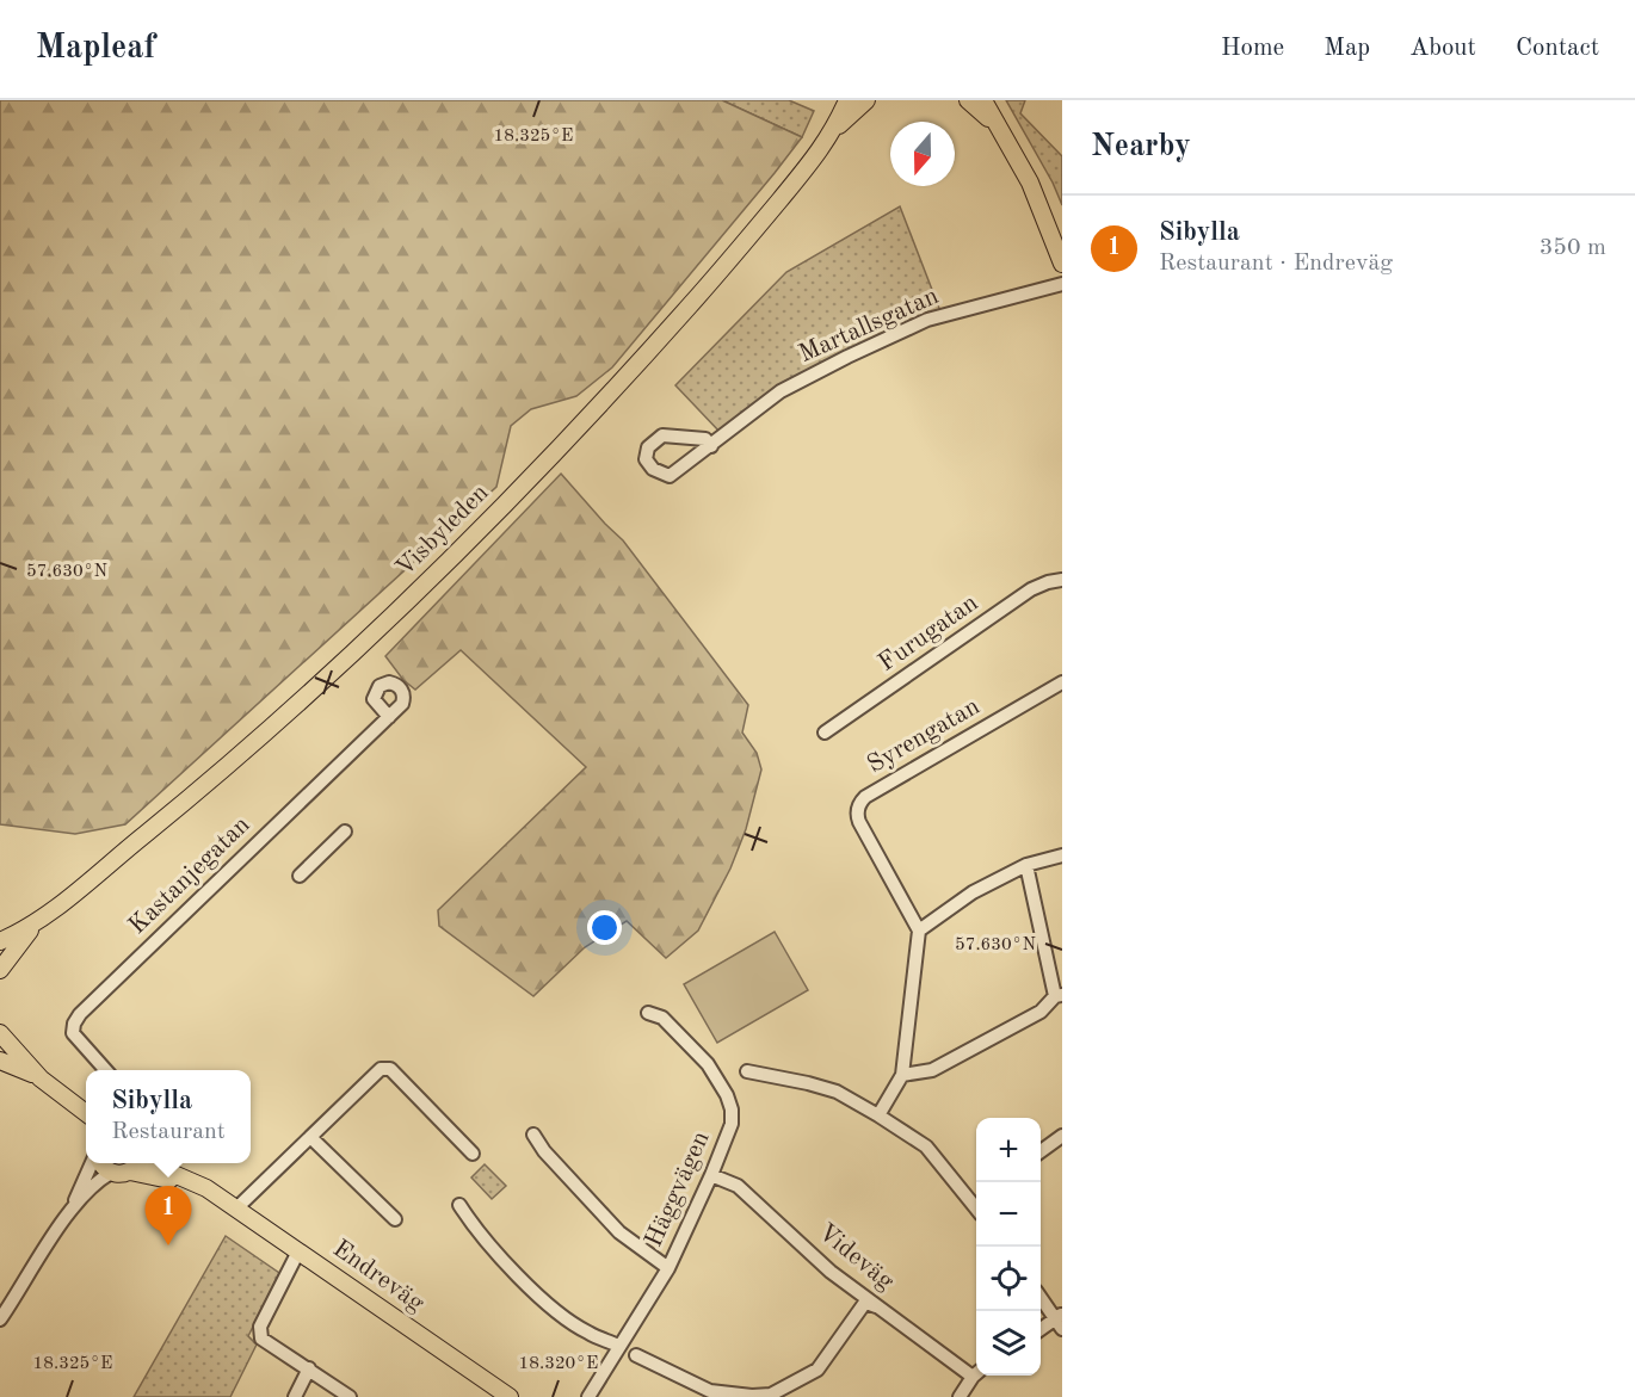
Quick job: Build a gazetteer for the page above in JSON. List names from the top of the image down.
{
  "streets": {
    "main road": ["Visbyleden", "Endreväg"],
    "street": [
      "Martallsgatan",
      "Furugatan",
      "Syrengatan",
      "Kastanjegatan",
      "Häggvägen",
      "Videväg"
    ]
  },
  "crossings": [
    ["Häggvägen", "Videväg"]
  ],
  "north": "bottom",
  "page": {
    "header": "Mapleaf",
    "nav": [
      "Home",
      "Map",
      "About",
      "Contact"
    ],
    "heading": "Nearby",
    "list": [
      {
        "mark": "1",
        "name": "Sibylla",
        "note": "Restaurant · Endreväg",
        "value": "350 m"
      }
    ],
    "popup": ["Sibylla", "Restaurant"],
    "map_buttons": ["+", "−"],
    "pins": "1"
  },
  "coordinates": ["18.325°E", "57.630°N", "18.320°E"]
}
